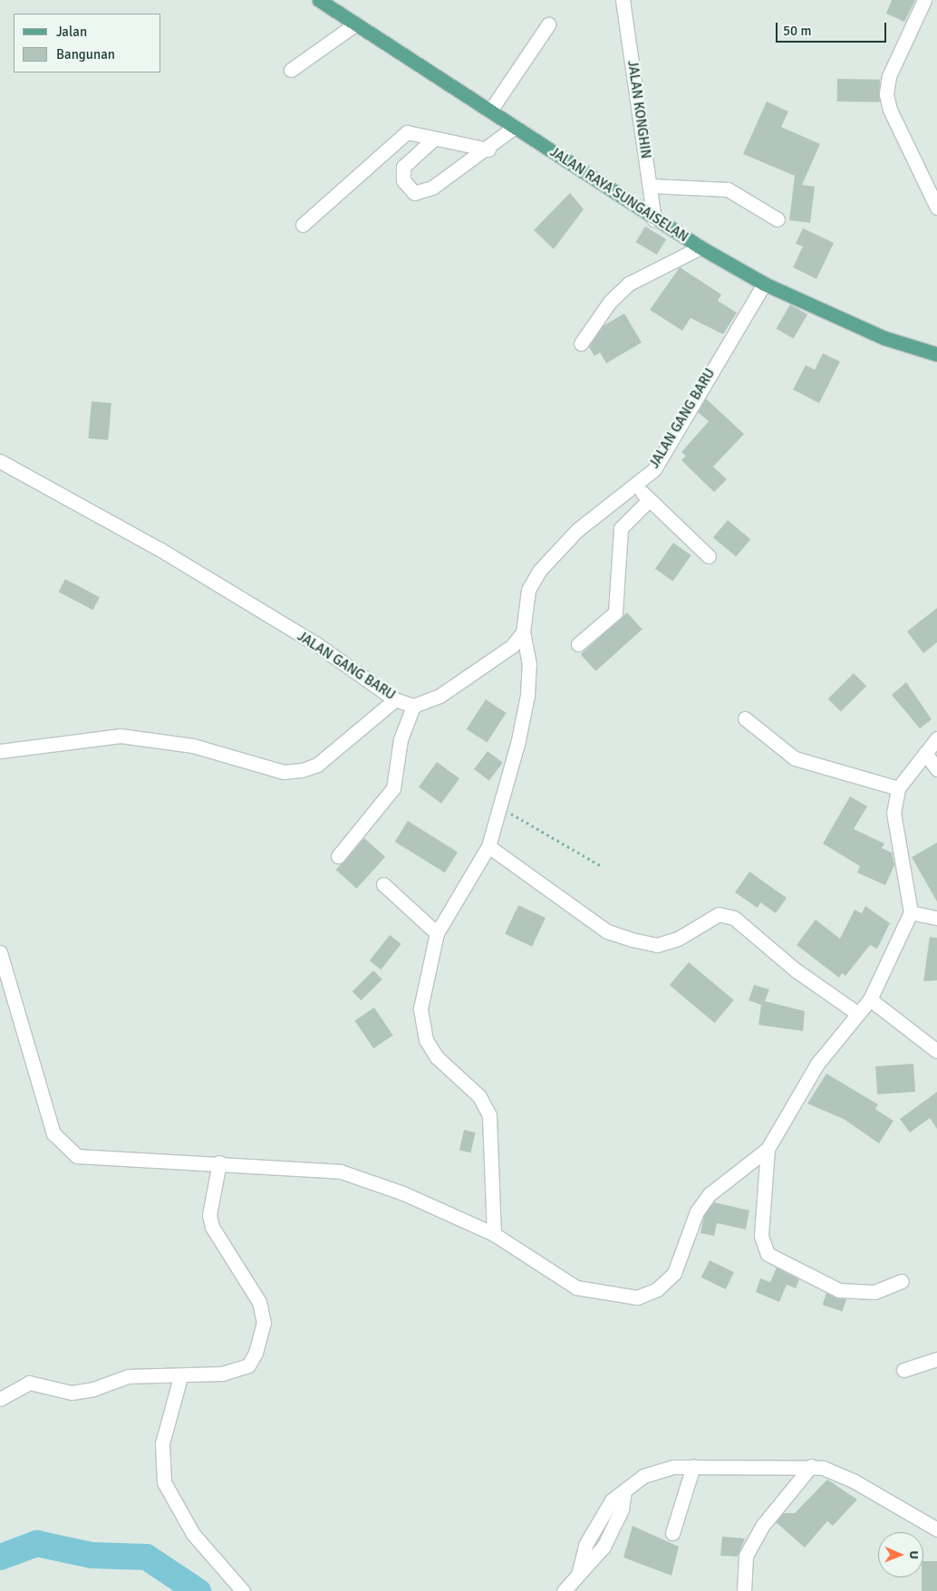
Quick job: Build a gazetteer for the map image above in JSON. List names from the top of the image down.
{
  "streets": {
    "main road": ["JALAN RAYA SUNGAISELAN"],
    "street": ["JALAN KONGHIN", "JALAN GANG BARU"]
  },
  "crossings": [
    ["JALAN KONGHIN", "JALAN RAYA SUNGAISELAN"],
    ["JALAN RAYA SUNGAISELAN", "JALAN GANG BARU"]
  ],
  "legend": ["Jalan", "Bangunan"],
  "scale_bar": "50 m",
  "north": "right"
}
